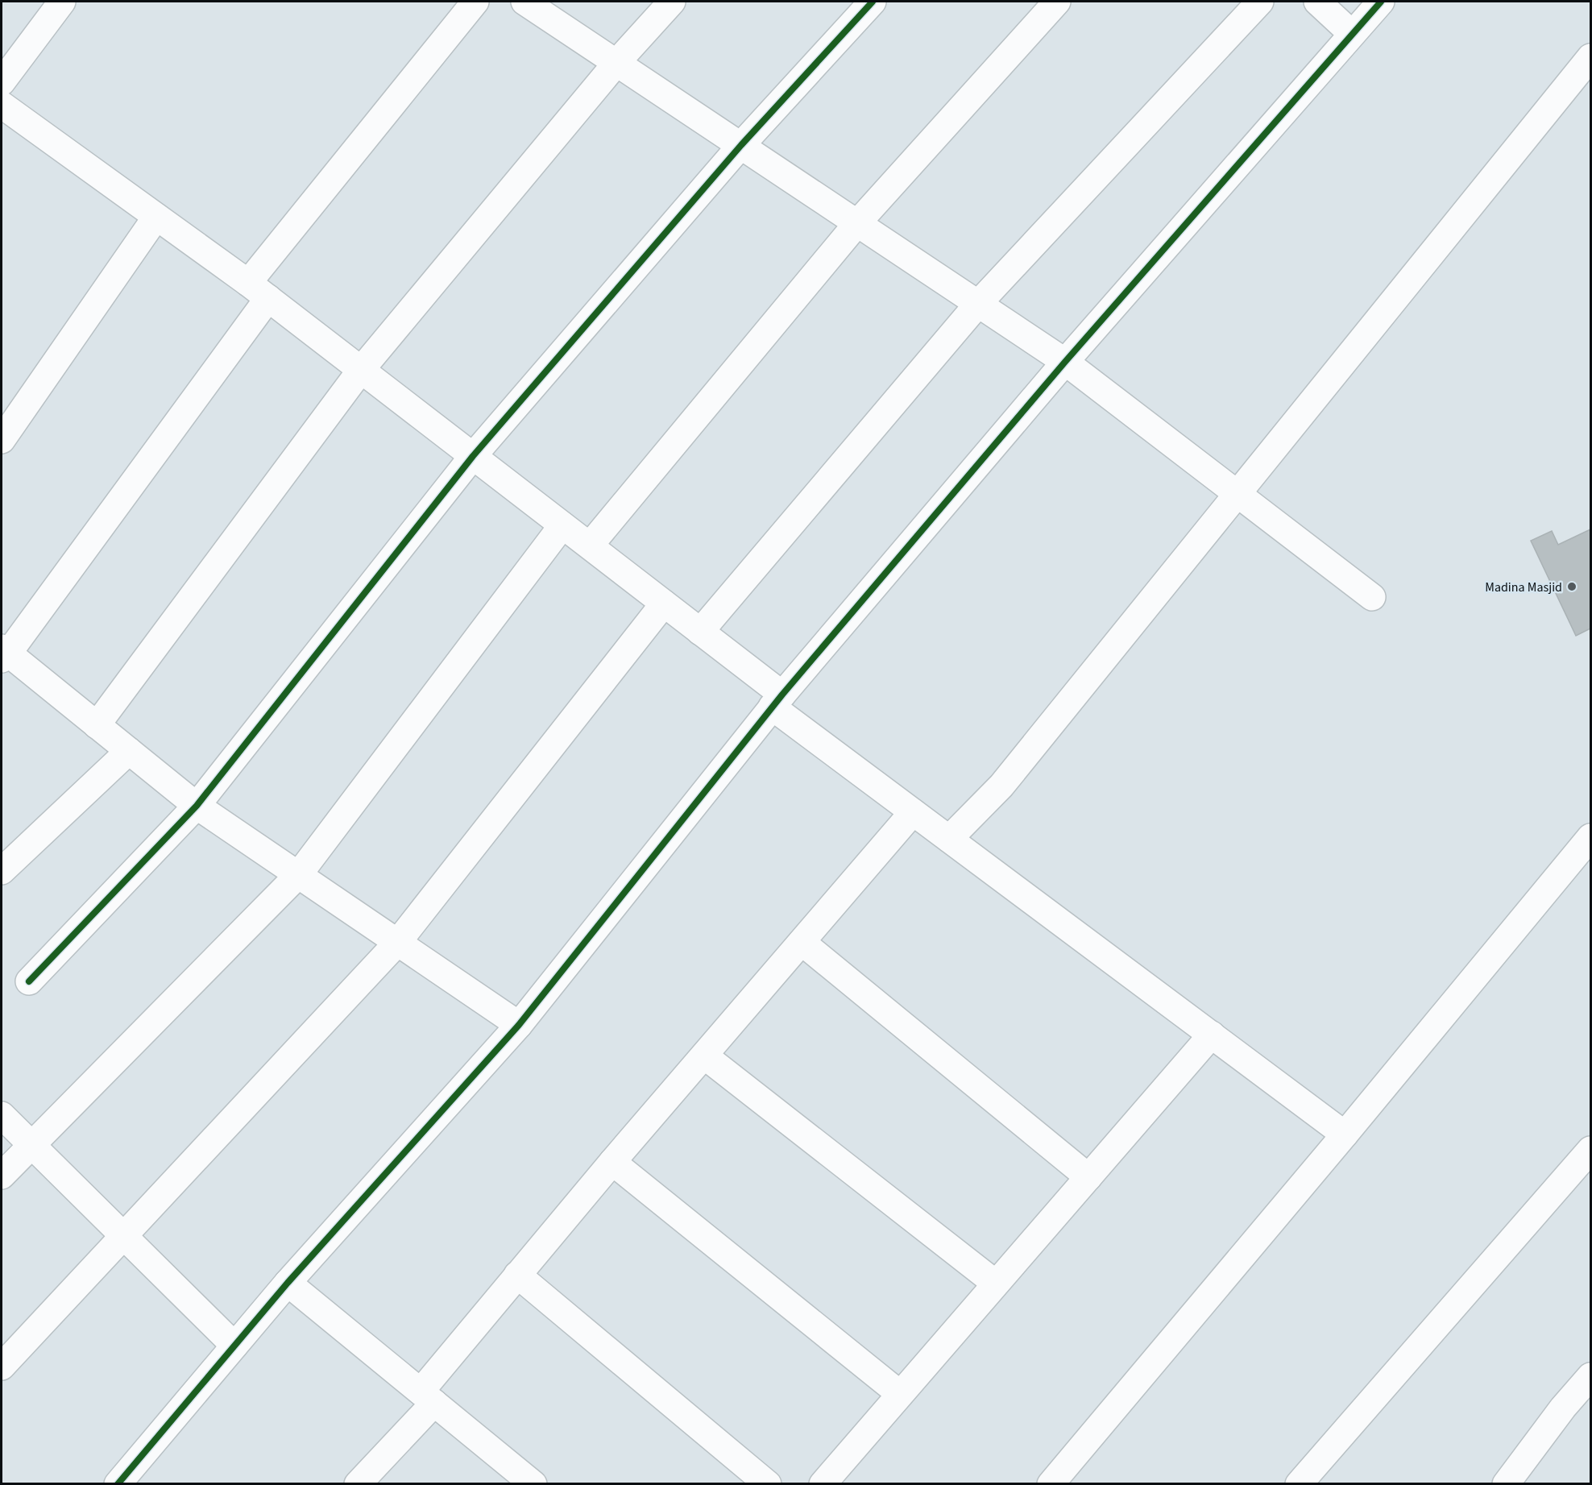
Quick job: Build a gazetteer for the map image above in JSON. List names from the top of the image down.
{
  "places": ["Madina Masjid"]
}
